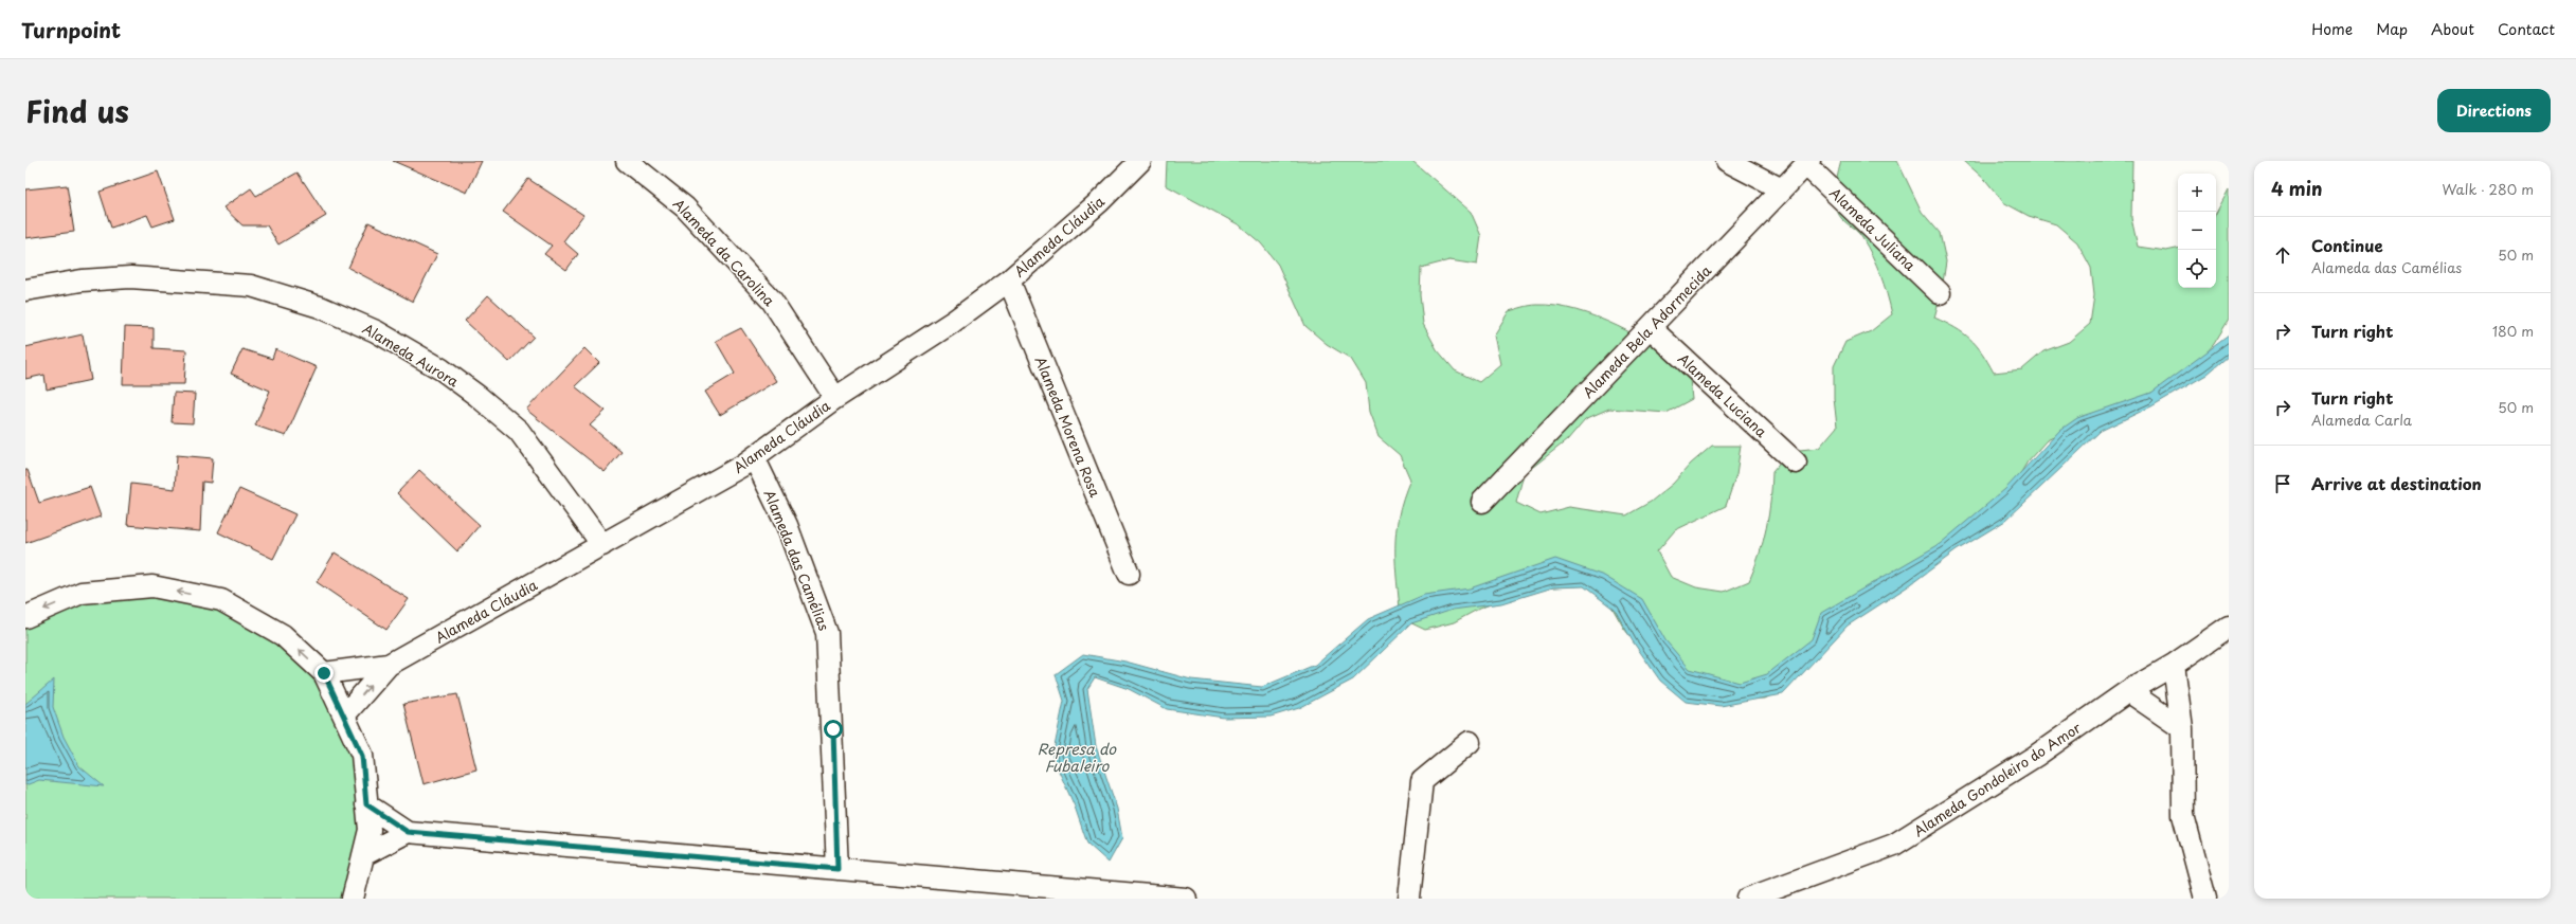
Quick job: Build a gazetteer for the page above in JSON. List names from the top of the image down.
{
  "streets": {
    "street": [
      "Alameda Juliana",
      "Alameda Cláudia",
      "Alameda da Carolina",
      "Alameda Bela Adormecida",
      "Alameda Aurora",
      "Alameda Luciana",
      "Alameda Morena Rosa",
      "Alameda das Camélias",
      "Alameda Gondoleiro do Amor"
    ]
  },
  "crossings": [
    ["Alameda Juliana", "Alameda Bela Adormecida"],
    ["Alameda Cláudia", "Alameda da Carolina"],
    ["Alameda Cláudia", "Alameda Aurora"],
    ["Alameda Cláudia", "Alameda Morena Rosa"],
    ["Alameda Cláudia", "Alameda das Camélias"],
    ["Alameda Bela Adormecida", "Alameda Luciana"]
  ],
  "water": ["Represa do Fubaleiro"],
  "page": {
    "header": "Turnpoint",
    "nav": [
      "Home",
      "Map",
      "About",
      "Contact"
    ],
    "title": "Find us",
    "buttons": "Directions",
    "heading": ["4 min", "Walk · 280 m"],
    "map_buttons": ["+", "−"],
    "list": [
      ["Continue", "Alameda das Camélias", "50 m"],
      ["Turn right", "180 m"],
      ["Turn right", "Alameda Carla", "50 m"],
      "Arrive at destination"
    ]
  }
}
